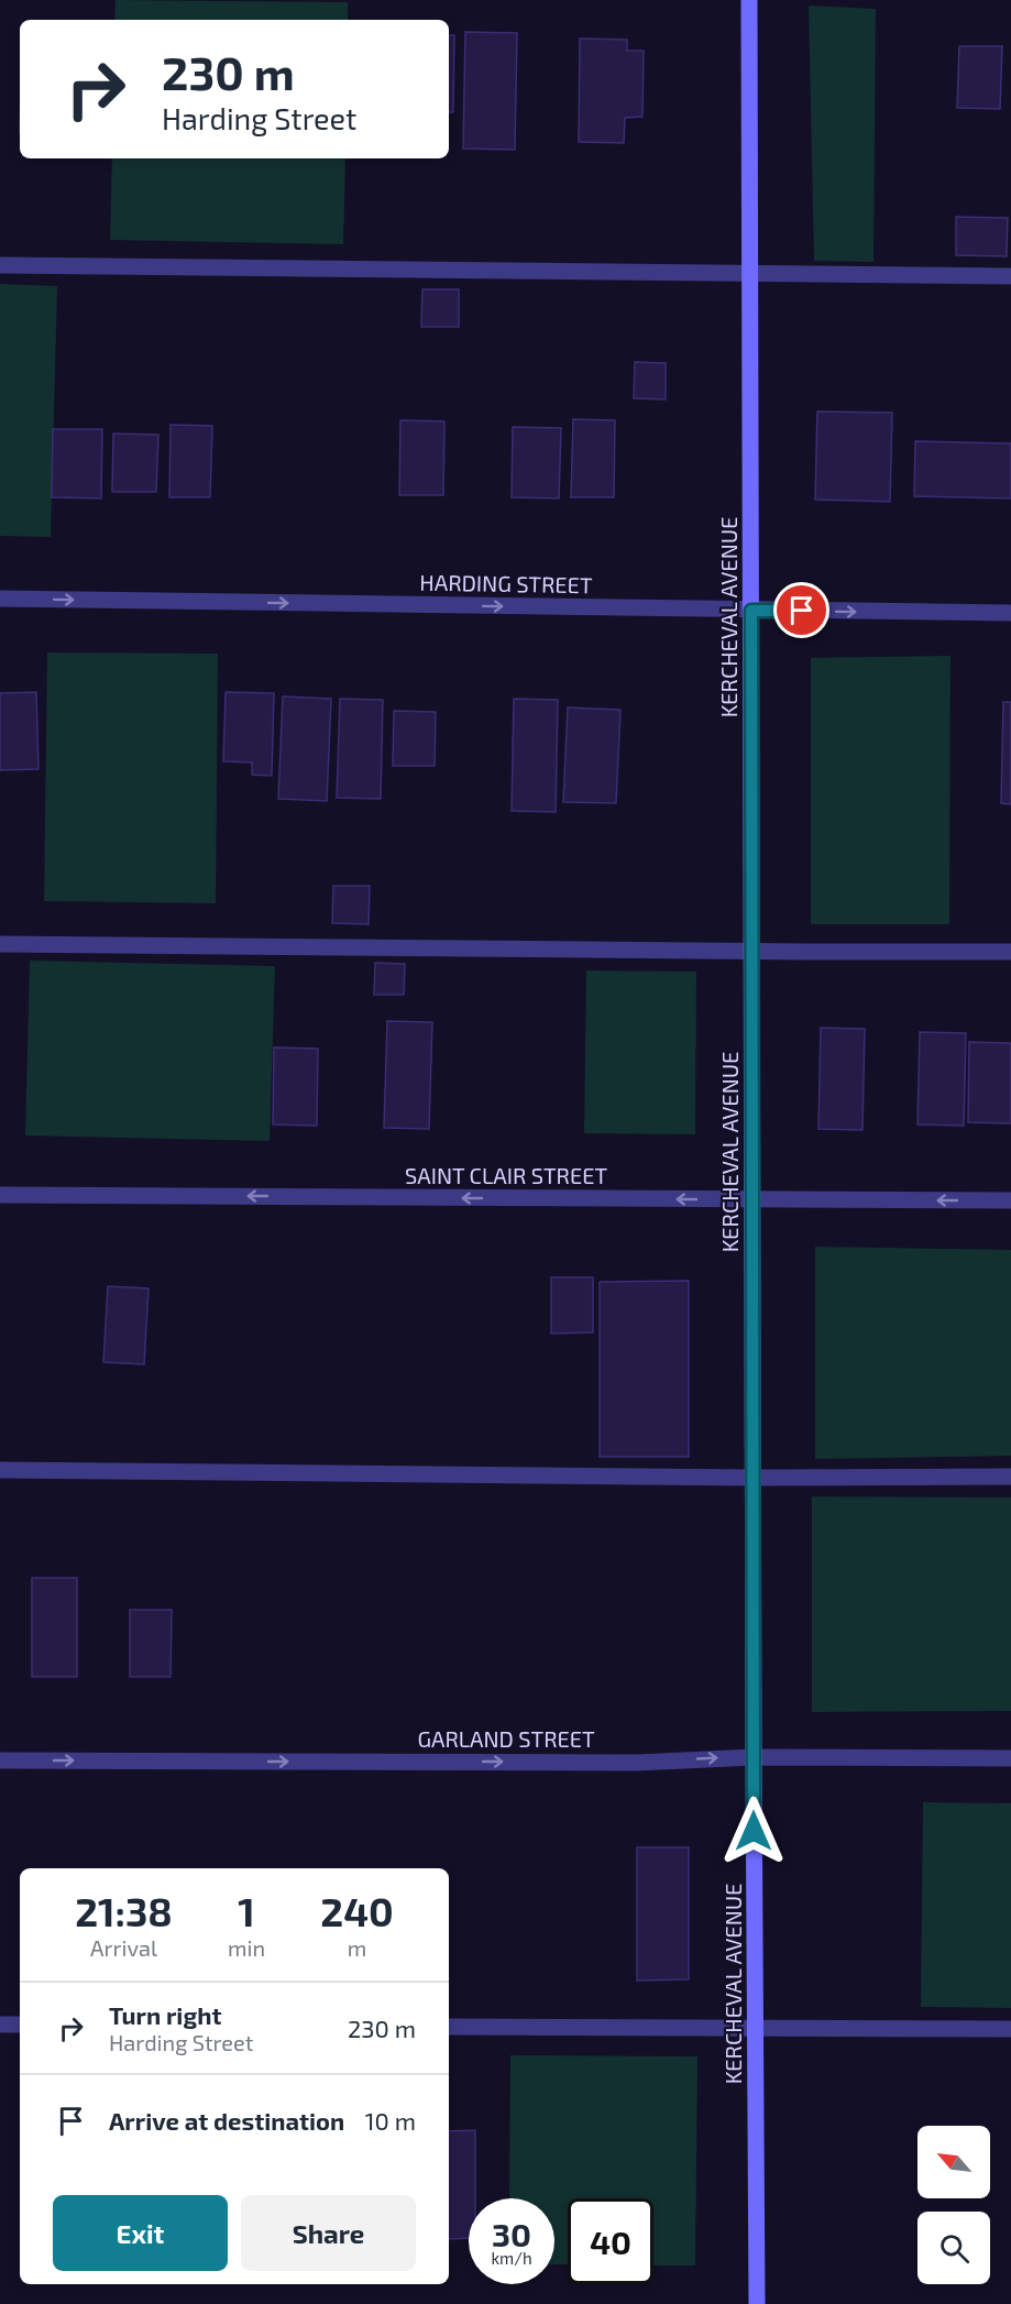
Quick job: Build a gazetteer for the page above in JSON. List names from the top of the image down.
{
  "streets": {
    "street": [
      "HARDING STREET",
      "KERCHEVAL AVENUE",
      "SAINT CLAIR STREET",
      "GARLAND STREET"
    ]
  },
  "crossings": [
    ["HARDING STREET", "KERCHEVAL AVENUE"],
    ["KERCHEVAL AVENUE", "SAINT CLAIR STREET"],
    ["KERCHEVAL AVENUE", "GARLAND STREET"]
  ],
  "one_way": ["HARDING STREET", "SAINT CLAIR STREET", "GARLAND STREET"],
  "north": "top left",
  "page": {
    "turn": ["230 m", "Harding Street"],
    "eta": [
      "21:38",
      "Arrival",
      "1",
      "min",
      "240",
      "m"
    ],
    "list": [
      {
        "name": "Turn right",
        "note": "Harding Street",
        "value": "230 m"
      },
      {
        "name": "Arrive at destination",
        "value": "10 m"
      }
    ],
    "buttons": ["Exit", "Share"],
    "speed": "30 km/h",
    "limit": "40"
  }
}
